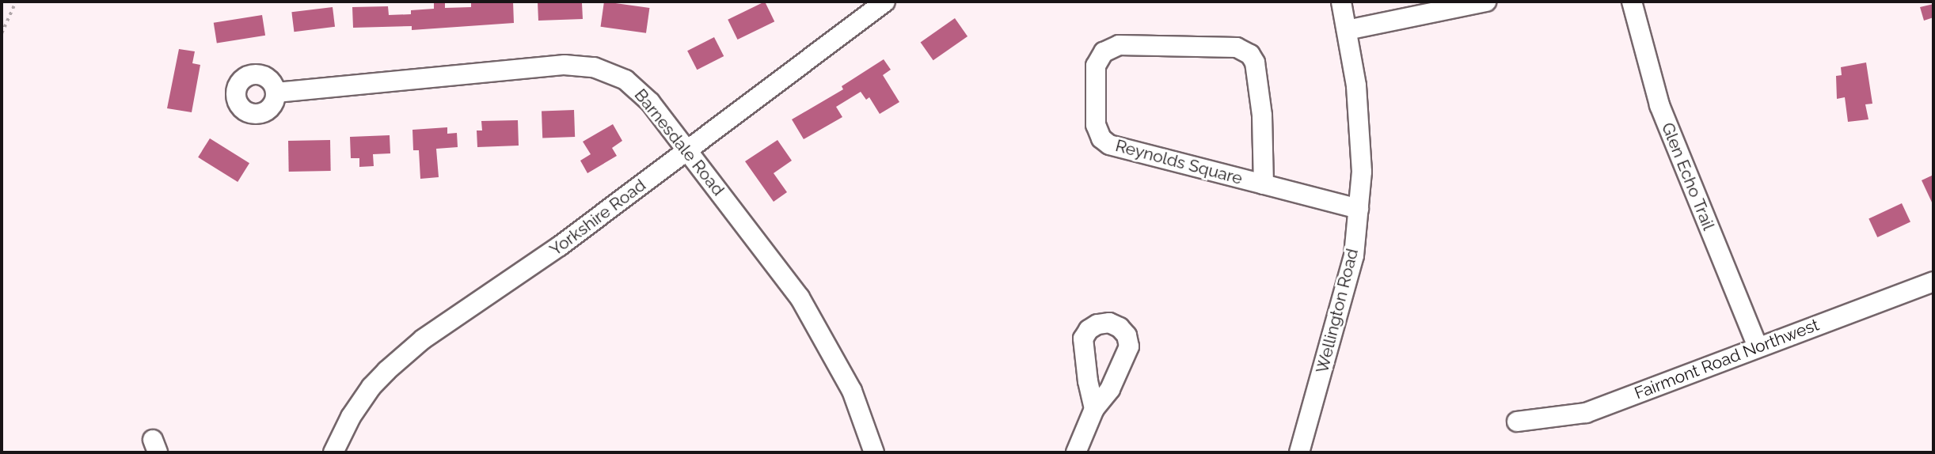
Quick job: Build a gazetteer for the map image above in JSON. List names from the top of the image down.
{
  "streets": {
    "street": [
      "Barnesdale Road",
      "Reynolds Square",
      "Glen Echo Trail",
      "Yorkshire Road",
      "Wellington Road",
      "Fairmont Road Northwest"
    ]
  },
  "crossings": [
    ["Barnesdale Road", "Yorkshire Road"],
    ["Reynolds Square", "Wellington Road"],
    ["Glen Echo Trail", "Fairmont Road Northwest"]
  ]
}
